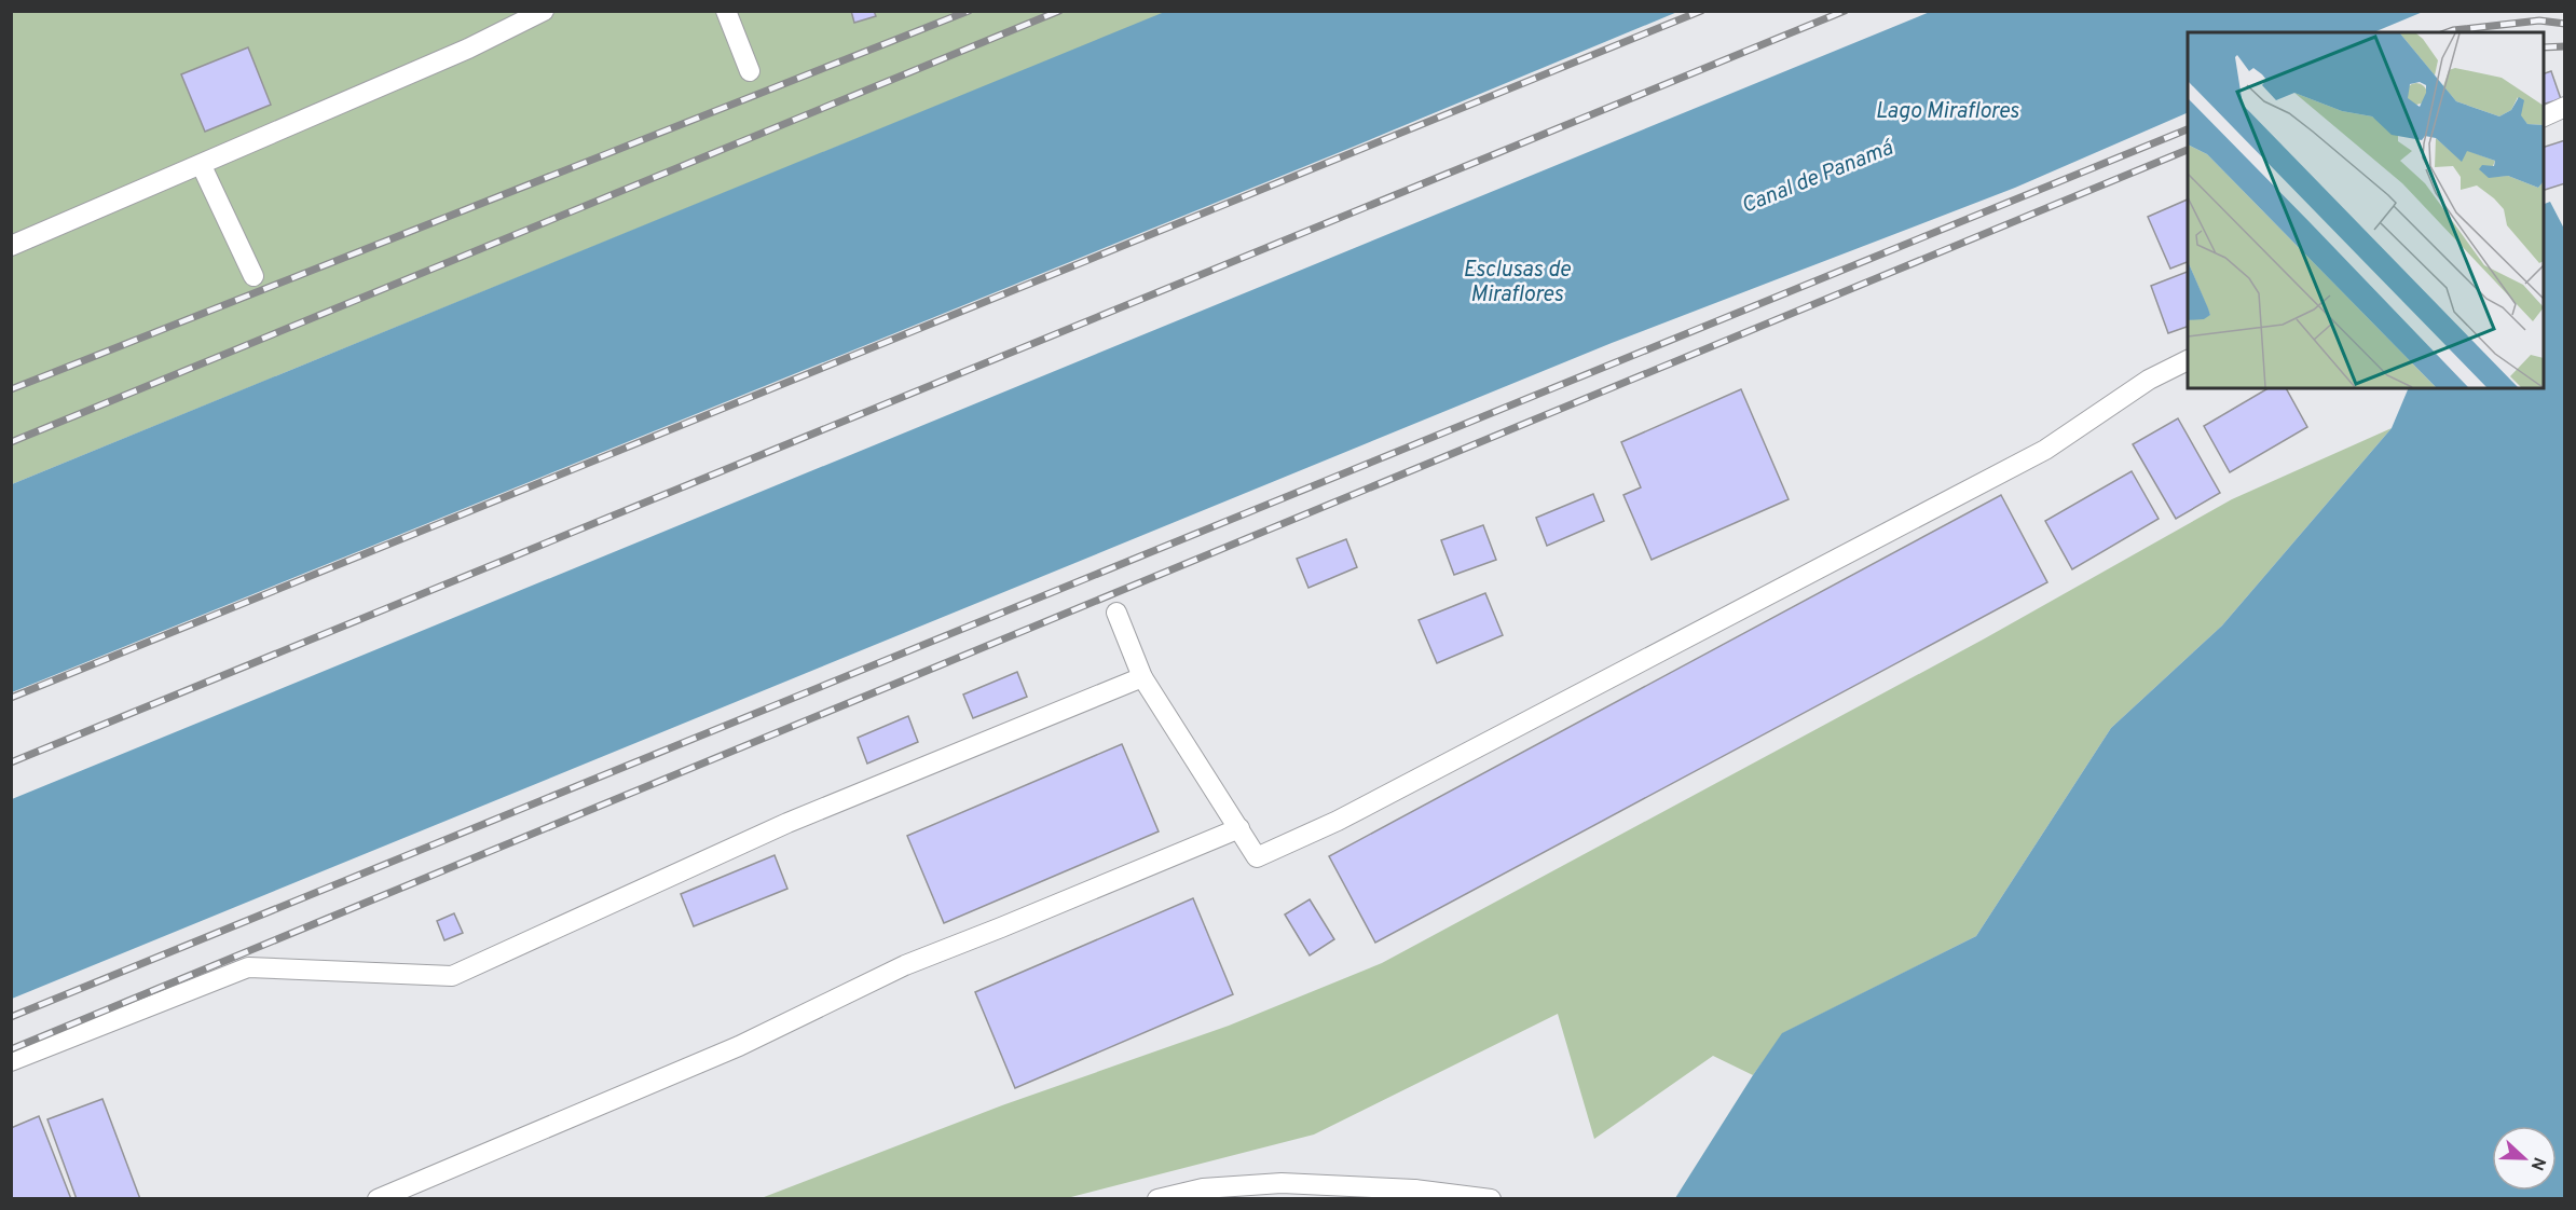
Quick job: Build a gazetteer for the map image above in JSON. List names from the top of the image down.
{
  "water": ["Lago Miraflores", "Canal de Panamá", "Esclusas de Miraflores"],
  "north": "right"
}
